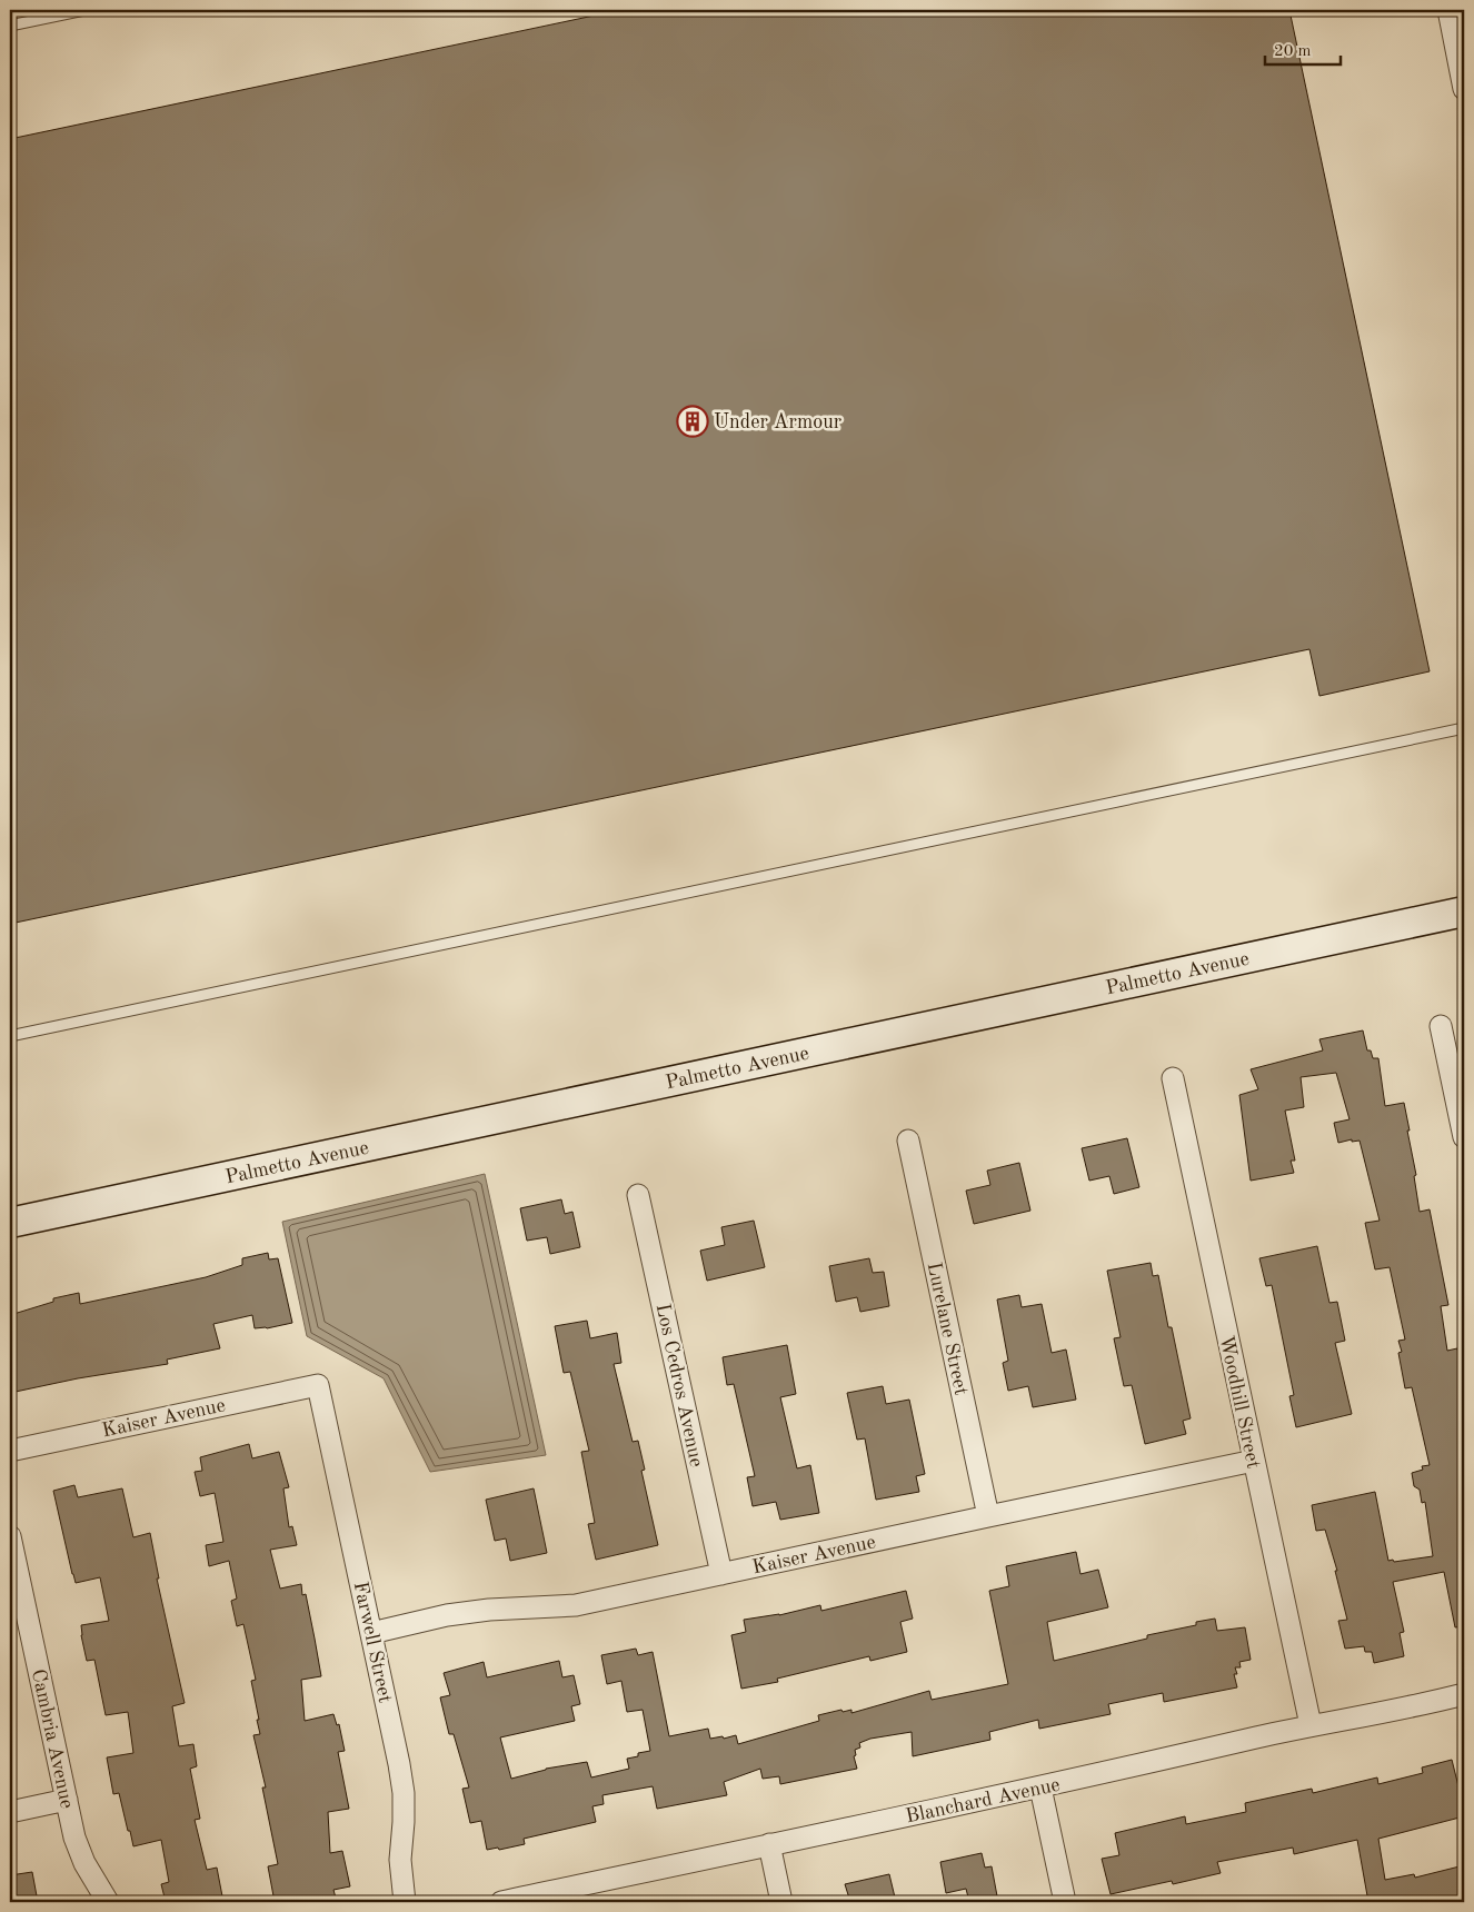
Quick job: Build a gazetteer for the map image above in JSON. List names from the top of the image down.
{
  "streets": {
    "street": [
      "Palmetto Avenue",
      "Lurelane Street",
      "Los Cedros Avenue",
      "Woodhill Street",
      "Kaiser Avenue",
      "Farwell Street",
      "Cambria Avenue",
      "Blanchard Avenue"
    ]
  },
  "crossings": [
    ["Lurelane Street", "Kaiser Avenue"],
    ["Los Cedros Avenue", "Kaiser Avenue"],
    ["Woodhill Street", "Kaiser Avenue"],
    ["Woodhill Street", "Blanchard Avenue"],
    ["Kaiser Avenue", "Farwell Street"]
  ],
  "places": {
    "building": ["Under Armour"]
  },
  "scale_bar": "20 m"
}
